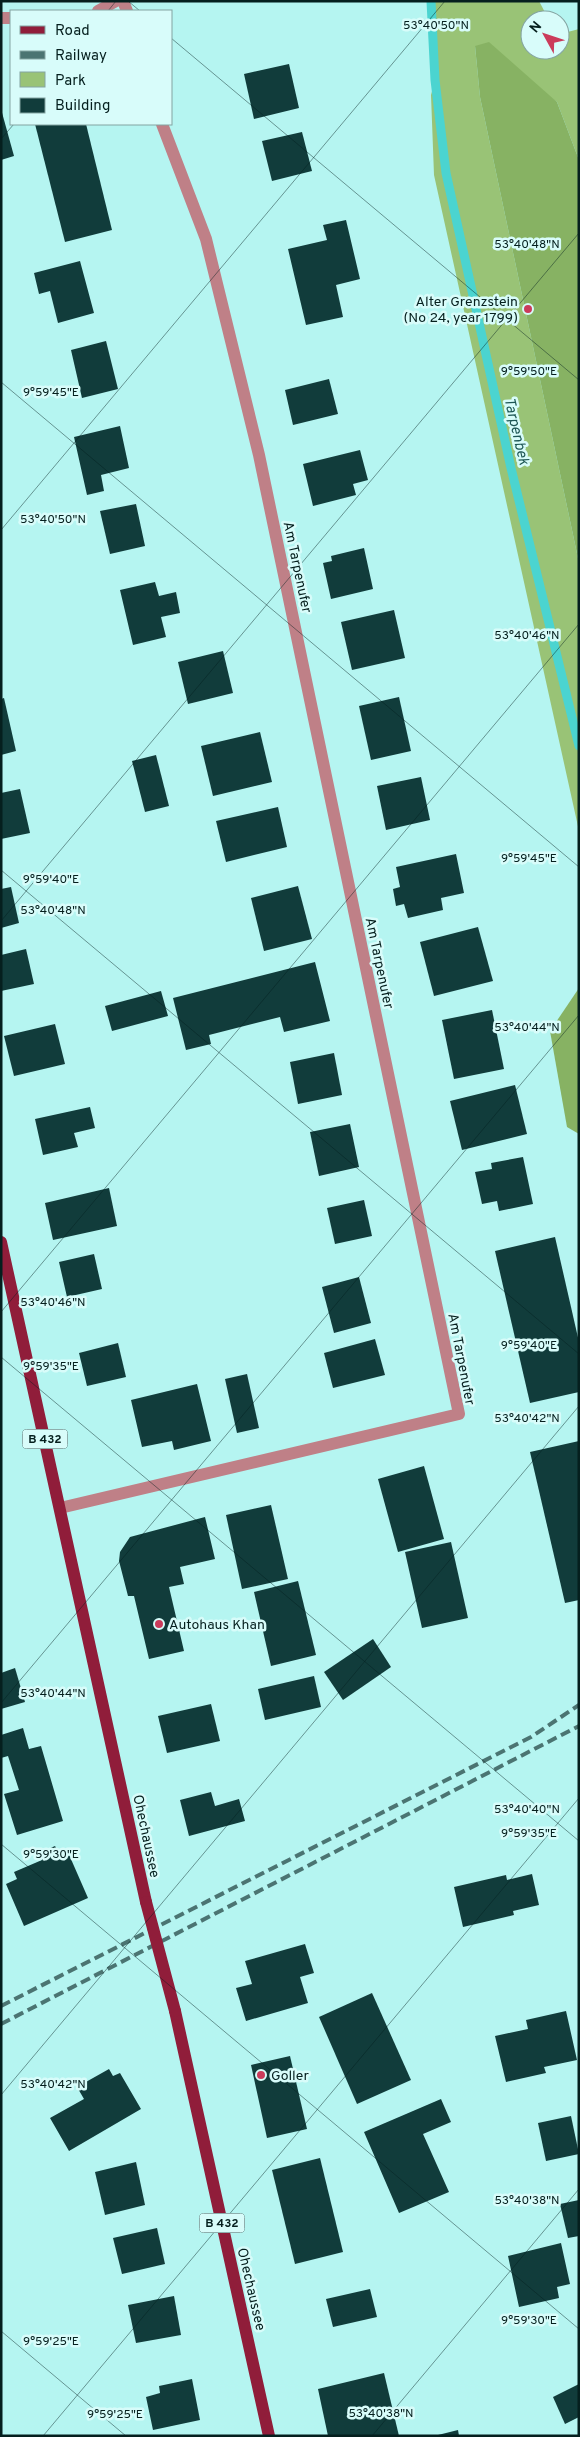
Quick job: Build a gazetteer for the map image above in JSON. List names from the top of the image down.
{
  "streets": {
    "main road": ["B 432", "Ohechaussee"],
    "street": ["Am Tarpenufer"]
  },
  "crossings": [
    ["Am Tarpenufer", "Ohechaussee"]
  ],
  "water": ["Tarpenbek"],
  "places": ["Alter Grenzstein (No 24, year 1799)", "Autohaus Khan", "Goller"],
  "legend": [
    "Road",
    "Railway",
    "Park",
    "Building"
  ],
  "north": "top left",
  "coordinates": [
    "53°40'50\"N",
    "53°40'48\"N",
    "9°59'50\"E",
    "9°59'45\"E",
    "53°40'46\"N",
    "9°59'40\"E",
    "53°40'44\"N",
    "9°59'35\"E",
    "53°40'42\"N",
    "53°40'40\"N",
    "9°59'30\"E",
    "53°40'38\"N",
    "9°59'25\"E"
  ]
}
